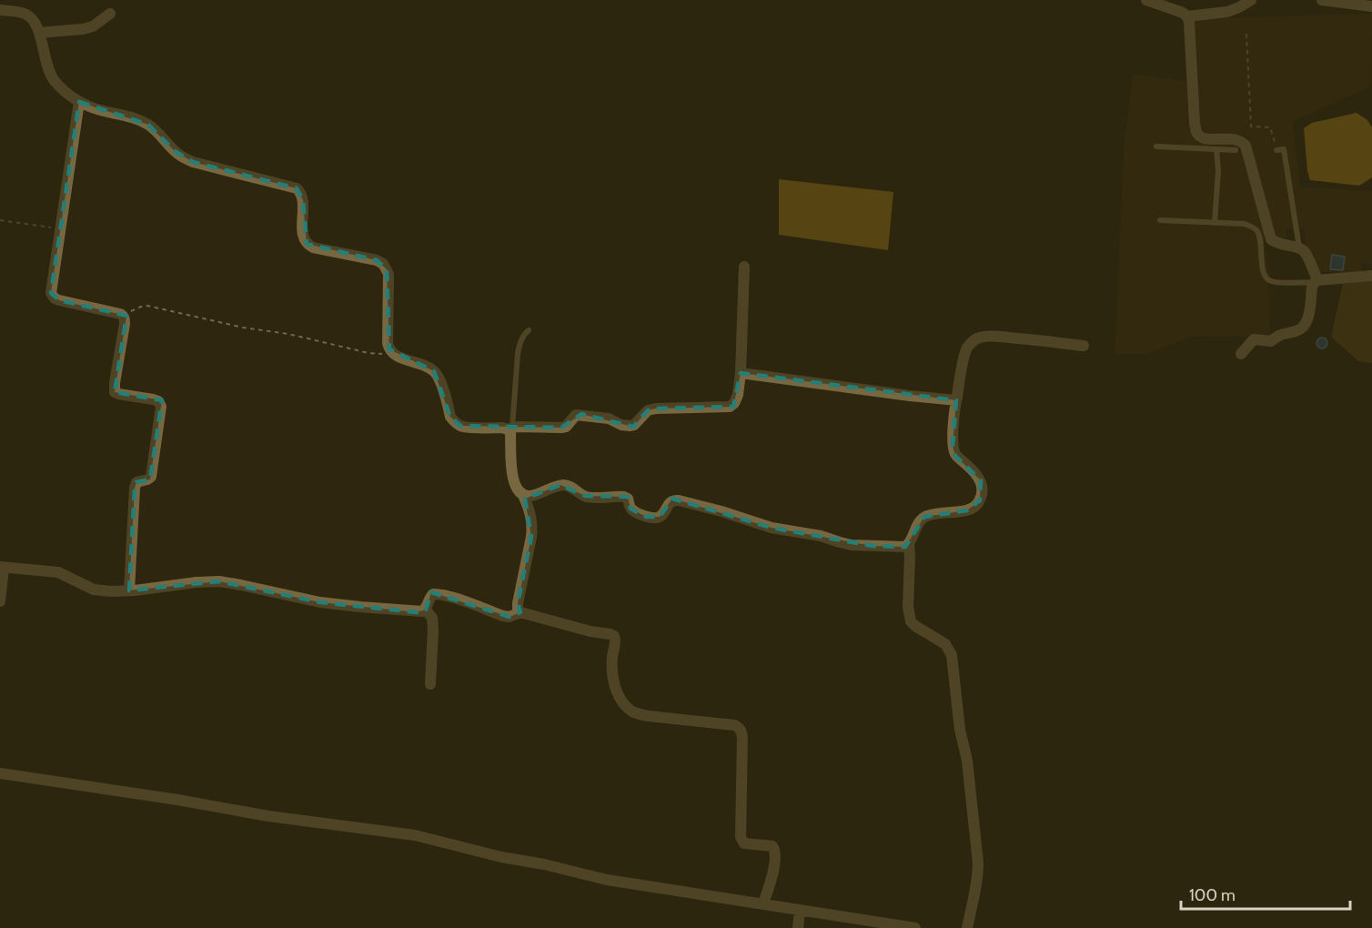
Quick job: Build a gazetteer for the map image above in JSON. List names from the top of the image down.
{
  "scale_bar": "100 m"
}
